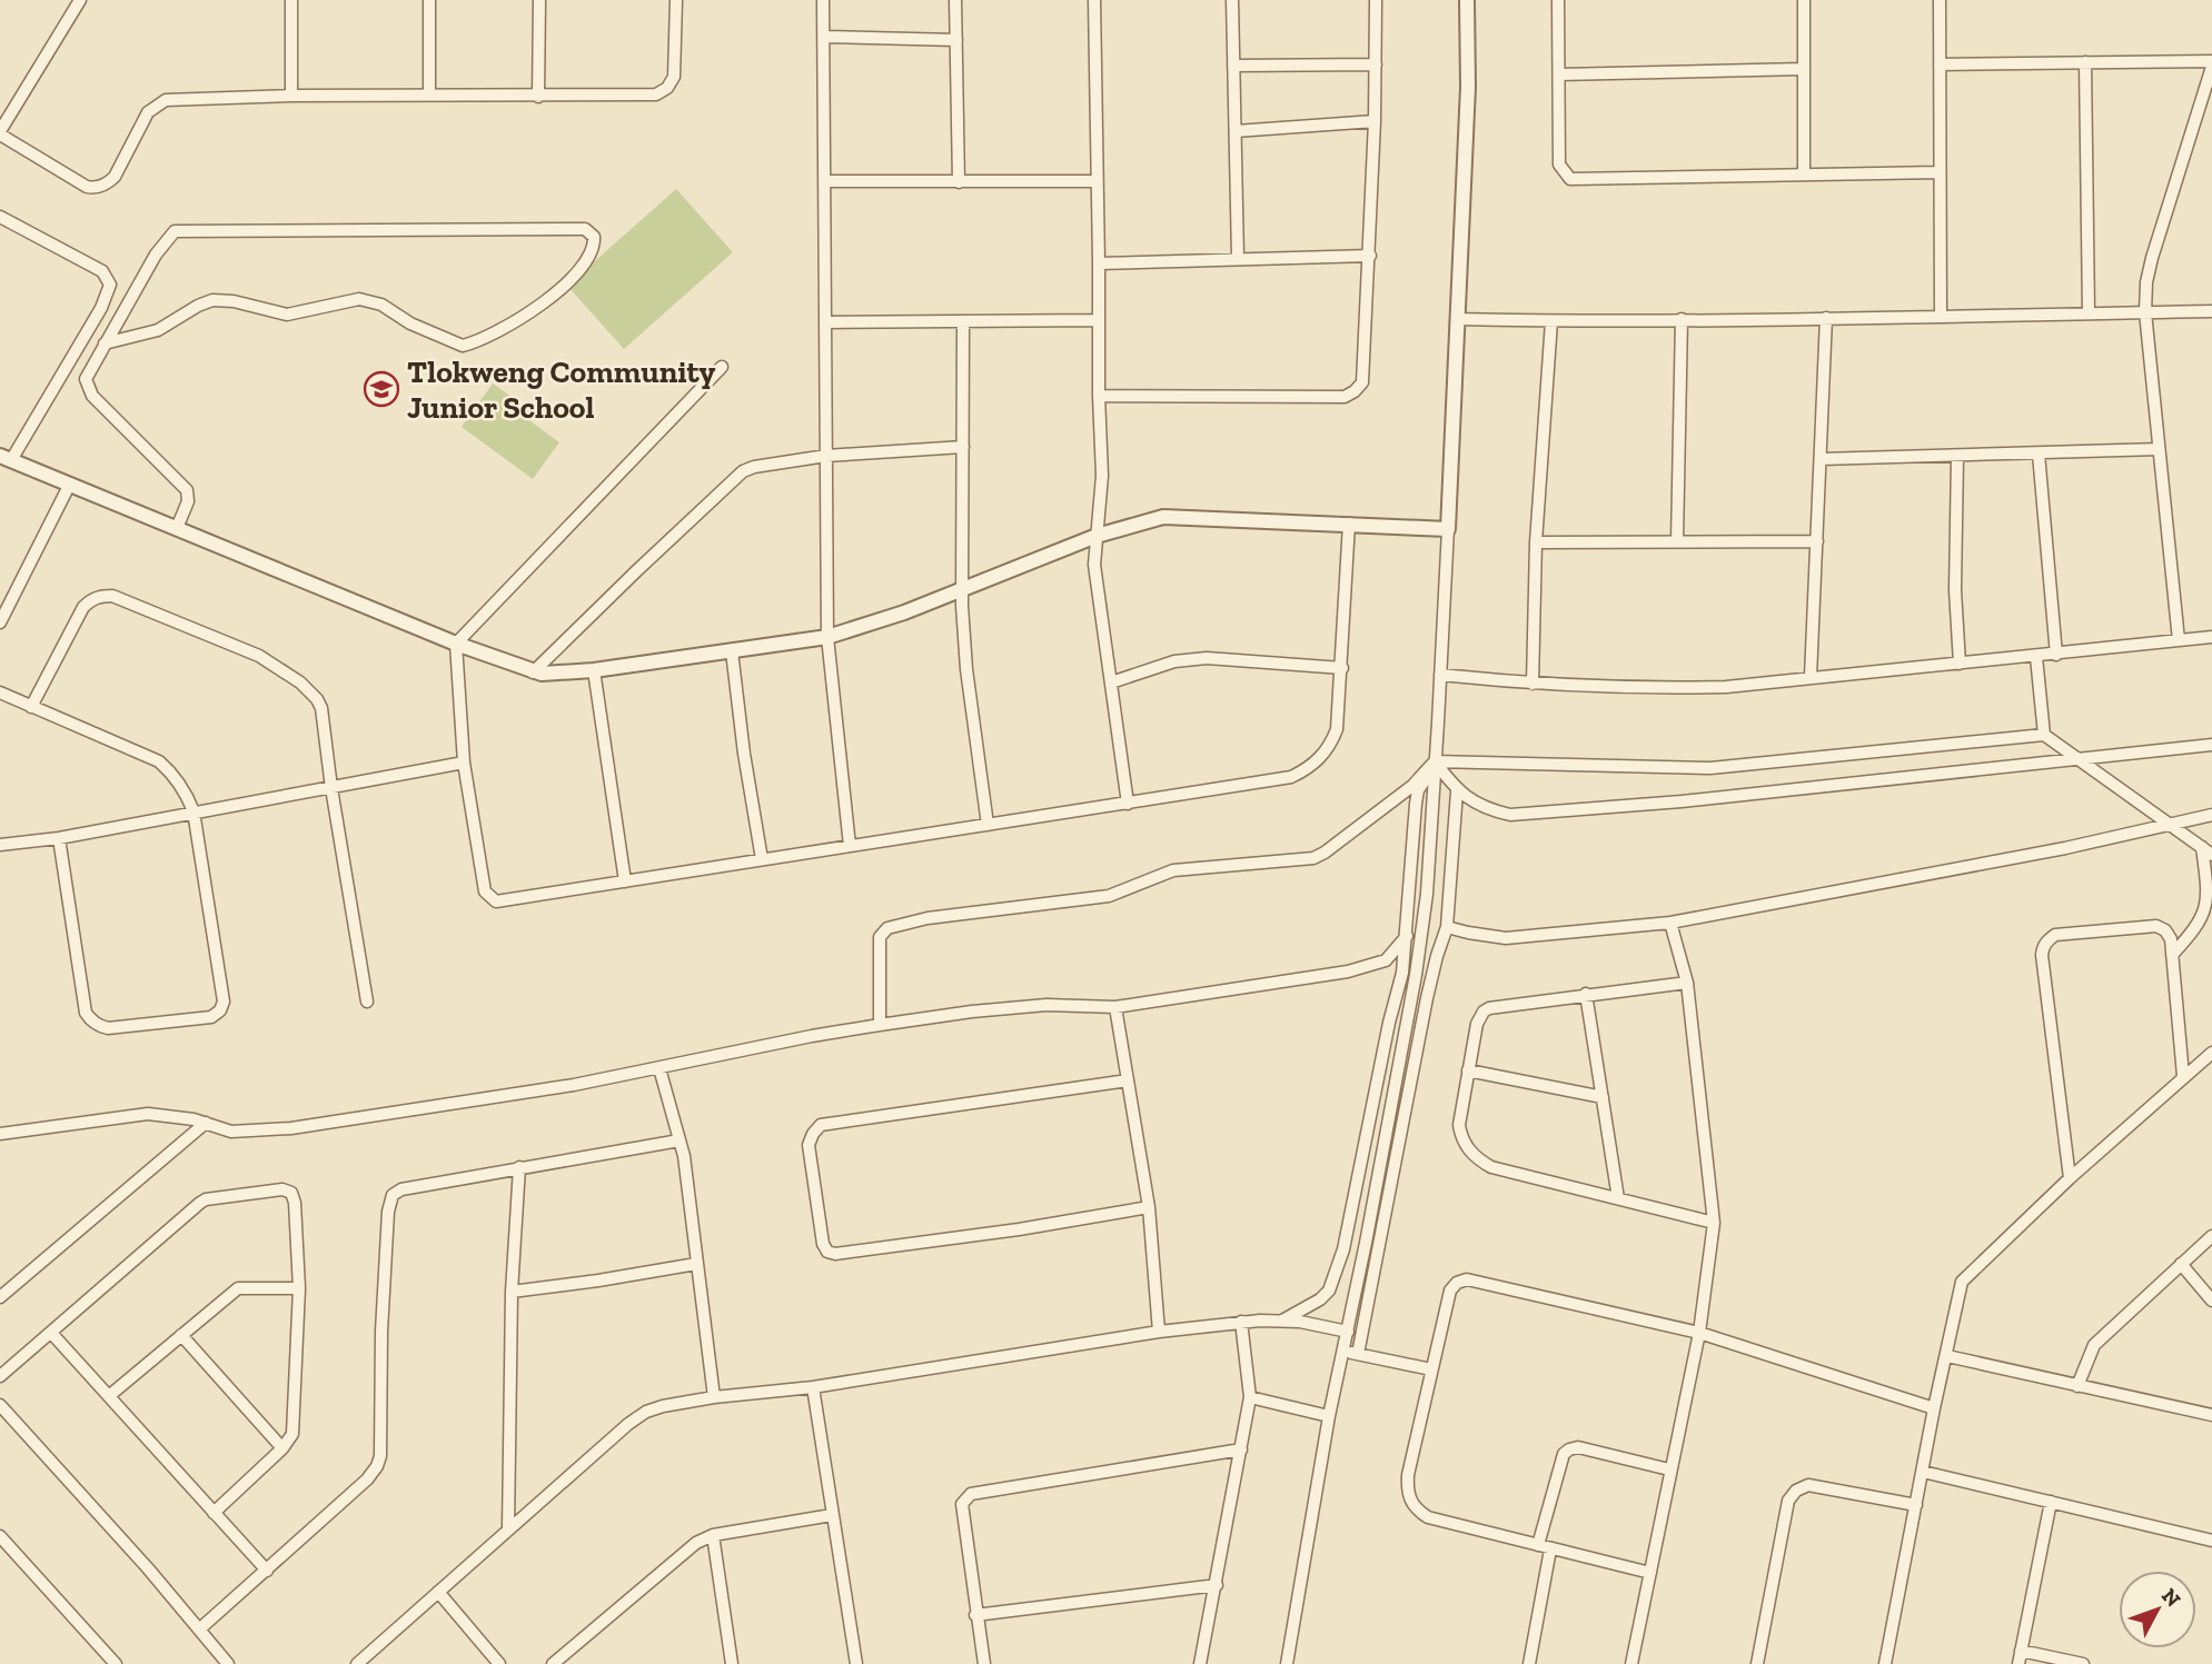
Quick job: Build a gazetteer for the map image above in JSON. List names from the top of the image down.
{
  "places": {
    "school or university": ["Tlokweng Community Junior School"]
  },
  "north": "top right"
}
